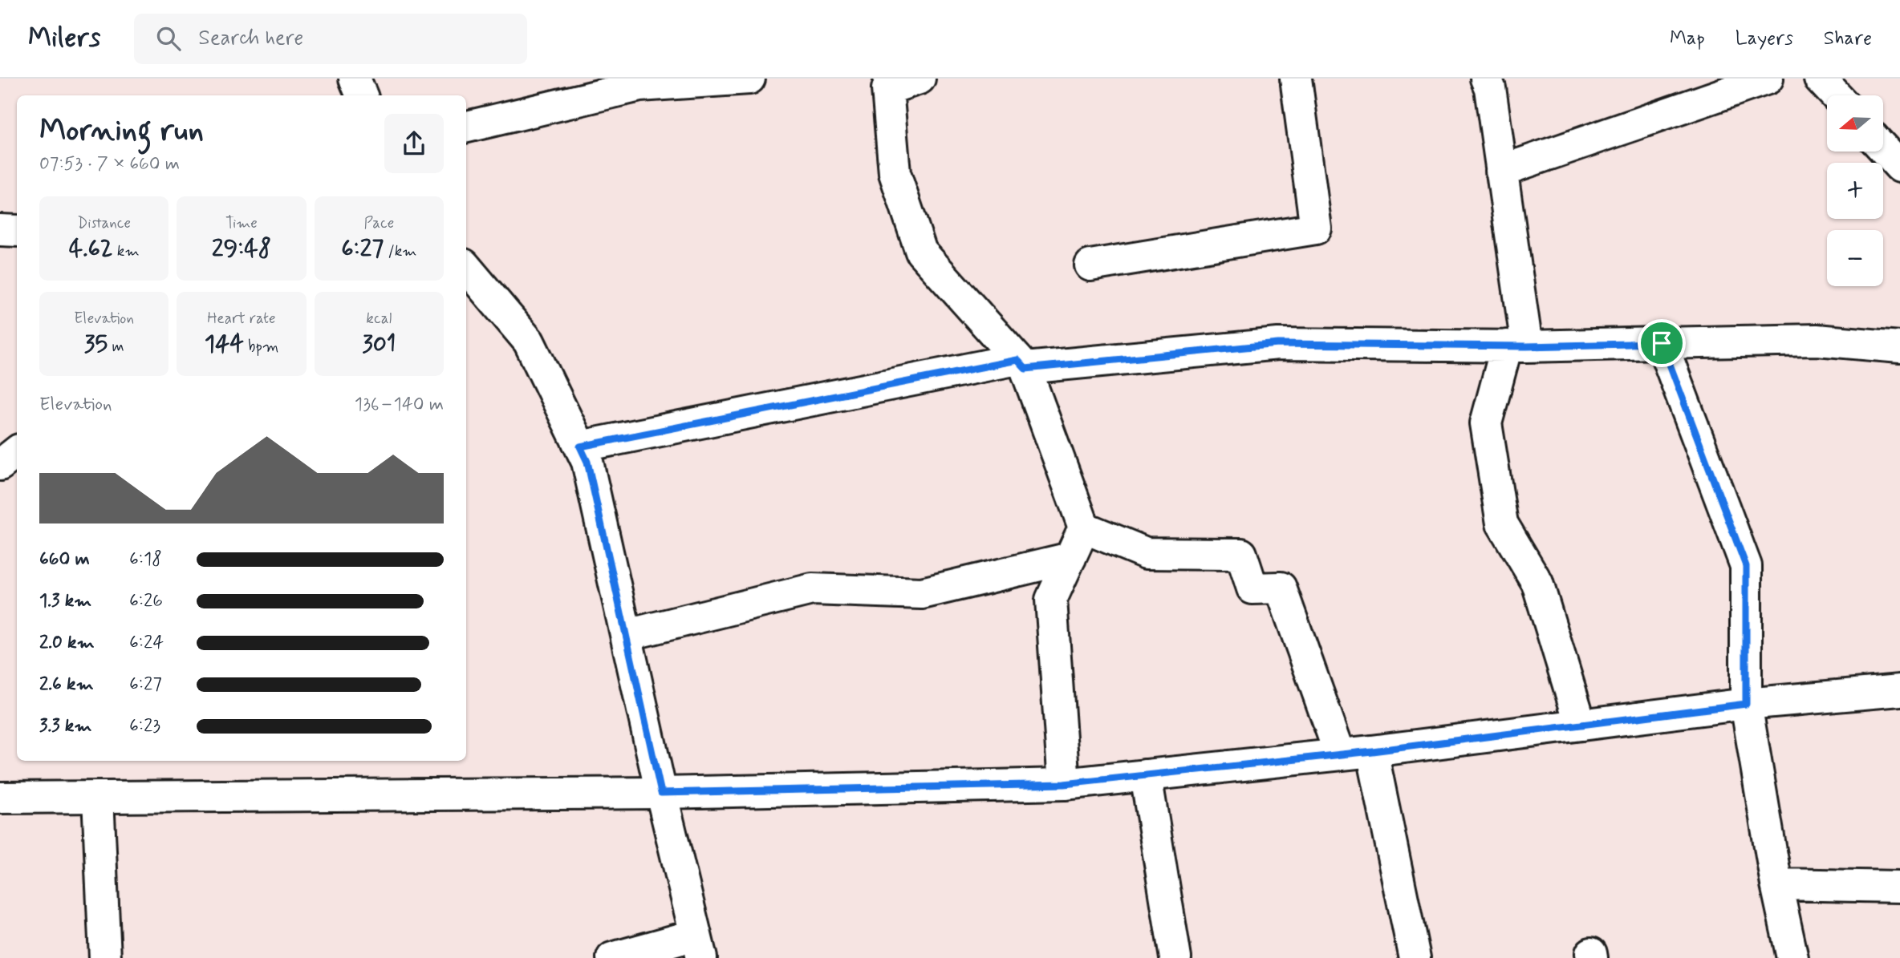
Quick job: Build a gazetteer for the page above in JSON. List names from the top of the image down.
{
  "north": "left",
  "page": {
    "header": "Milers",
    "search": "Search here",
    "nav": ["Map", "Layers", "Share"],
    "map_buttons": ["+", "−"],
    "heading": ["Morning run", "07:53 · 7 × 660 m"],
    "stats": [
      ["Distance", "4.62 km"],
      ["Time", "29:48"],
      ["Pace", "6:27 /km"],
      ["Elevation", "35 m"],
      ["Heart rate", "144 bpm"],
      ["kcal", "301"]
    ],
    "chart": ["Elevation", "136–140 m"],
    "list": [
      {
        "name": "660 m",
        "note": "6:18"
      },
      {
        "name": "1.3 km",
        "note": "6:26"
      },
      {
        "name": "2.0 km",
        "note": "6:24"
      },
      {
        "name": "2.6 km",
        "note": "6:27"
      },
      {
        "name": "3.3 km",
        "note": "6:23"
      }
    ]
  }
}
